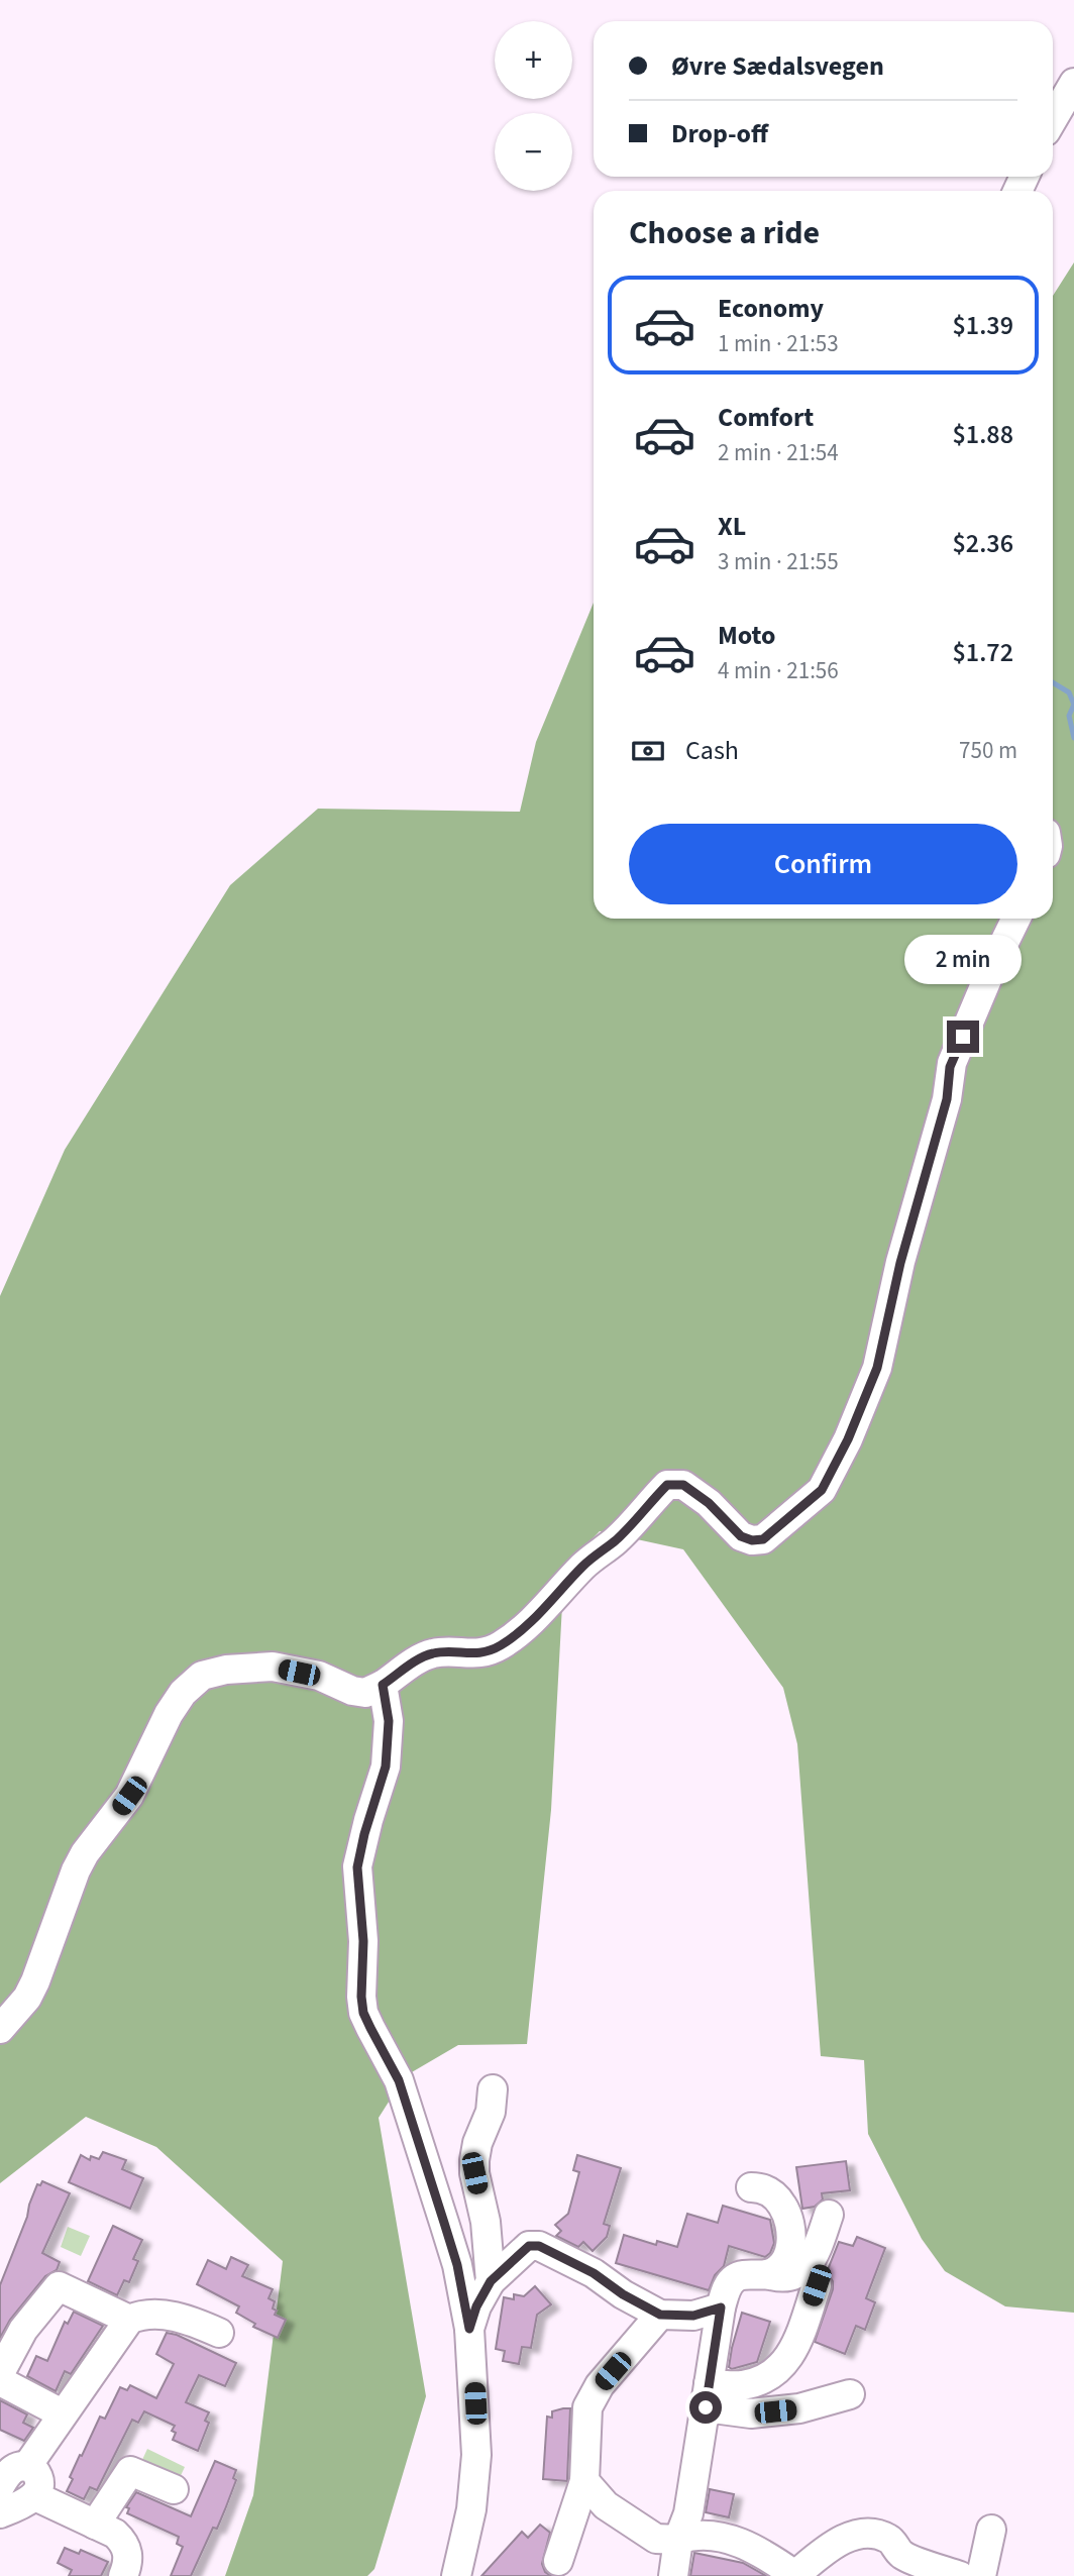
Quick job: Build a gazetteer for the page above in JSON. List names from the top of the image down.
{
  "page": {
    "map_buttons": ["+", "−"],
    "banner": ["Øvre Sædalsvegen", "Drop-off"],
    "heading": "Choose a ride",
    "list": [
      {
        "name": "Economy",
        "note": "1 min · 21:53",
        "value": "$1.39"
      },
      {
        "name": "Comfort",
        "note": "2 min · 21:54",
        "value": "$1.88"
      },
      {
        "name": "XL",
        "note": "3 min · 21:55",
        "value": "$2.36"
      },
      {
        "name": "Moto",
        "note": "4 min · 21:56",
        "value": "$1.72"
      }
    ],
    "pay": ["Cash", "750 m"],
    "buttons": "Confirm",
    "bubble": "2 min"
  }
}
